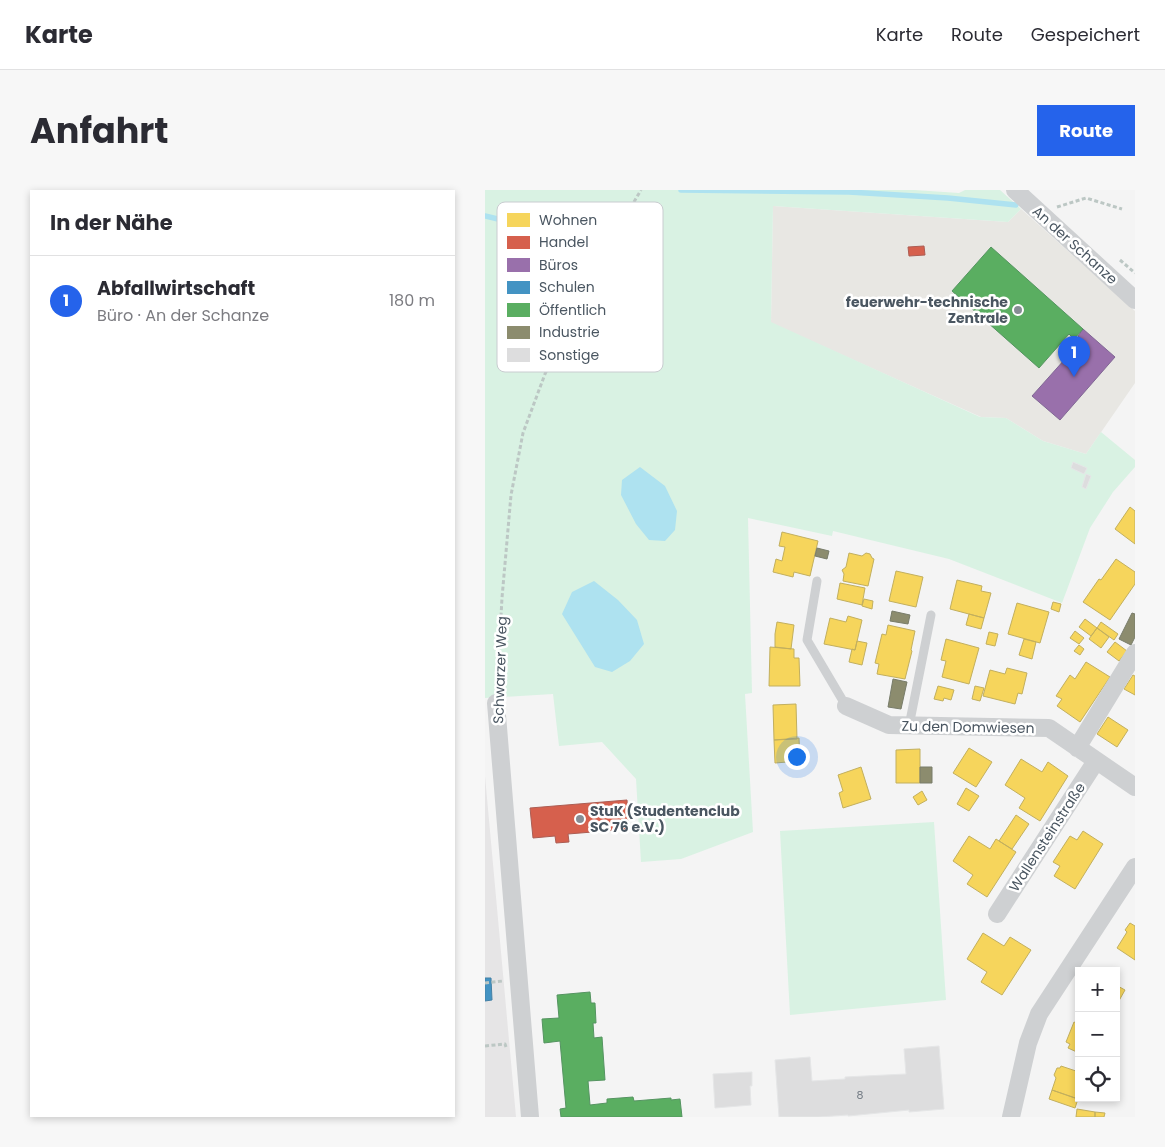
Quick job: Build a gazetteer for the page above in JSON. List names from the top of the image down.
{
  "streets": {
    "street": [
      "An der Schanze",
      "Schwarzer Weg",
      "Zu den Domwiesen",
      "Wallensteinstraße"
    ]
  },
  "crossings": [
    ["Zu den Domwiesen", "Wallensteinstraße"]
  ],
  "places": ["feuerwehr-technische Zentrale", "StuK (Studentenclub SC 76 e.V.)"],
  "house_numbers": ["8"],
  "legend": [
    "Wohnen",
    "Handel",
    "Büros",
    "Schulen",
    "Öffentlich",
    "Industrie",
    "Sonstige"
  ],
  "page": {
    "header": "Karte",
    "nav": ["Karte", "Route", "Gespeichert"],
    "title": "Anfahrt",
    "buttons": "Route",
    "heading": "In der Nähe",
    "list": [
      {
        "mark": "1",
        "name": "Abfallwirtschaft",
        "note": "Büro · An der Schanze",
        "value": "180 m"
      }
    ],
    "pins": "1",
    "map_buttons": ["+", "−"]
  }
}
